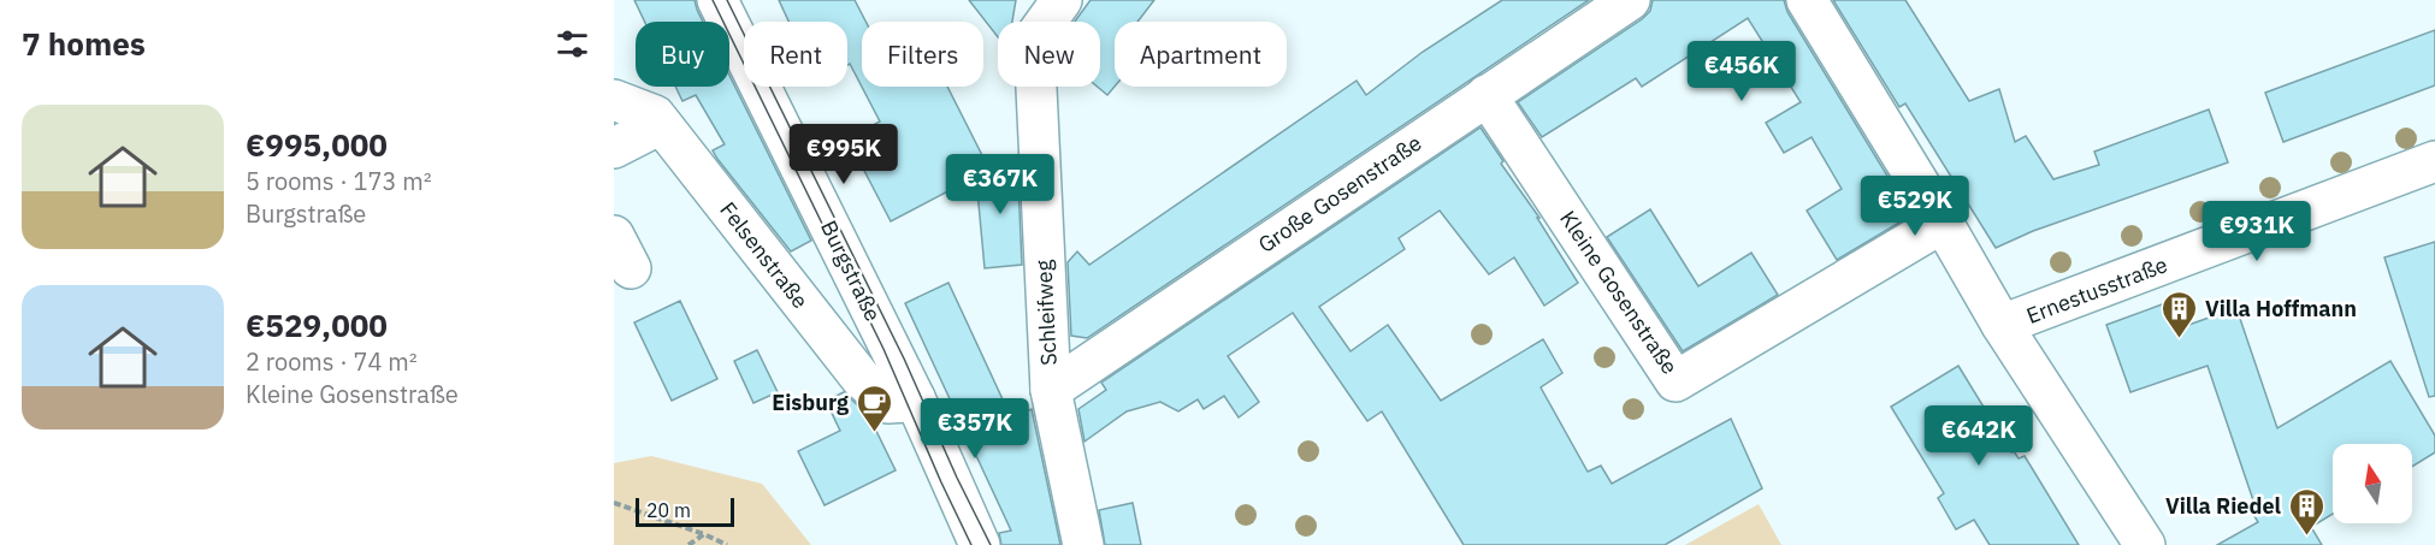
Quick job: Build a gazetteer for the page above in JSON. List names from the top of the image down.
{
  "streets": {
    "street": [
      "Große Gosenstraße",
      "Felsenstraße",
      "Burgstraße",
      "Ernestusstraße",
      "Kleine Gosenstraße",
      "Schleifweg"
    ]
  },
  "crossings": [
    ["Große Gosenstraße", "Kleine Gosenstraße"],
    ["Große Gosenstraße", "Schleifweg"],
    ["Felsenstraße", "Burgstraße"]
  ],
  "places": {
    "building": ["Villa Hoffmann", "Villa Riedel"],
    "cafe": ["Eisburg"]
  },
  "scale_bar": "20 m",
  "north": "top",
  "page": {
    "heading": "7 homes",
    "chip": [
      "Buy",
      "Rent",
      "Filters",
      "New",
      "Apartment"
    ],
    "price": [
      "€456K",
      "€995K",
      "€367K",
      "€529K",
      "€931K",
      "€357K",
      "€642K"
    ],
    "list": [
      {
        "name": "€995,000",
        "note": "5 rooms · 173 m² · Burgstraße"
      },
      {
        "name": "€529,000",
        "note": "2 rooms · 74 m² · Kleine Gosenstraße"
      }
    ],
    "scale": "20 m"
  }
}
